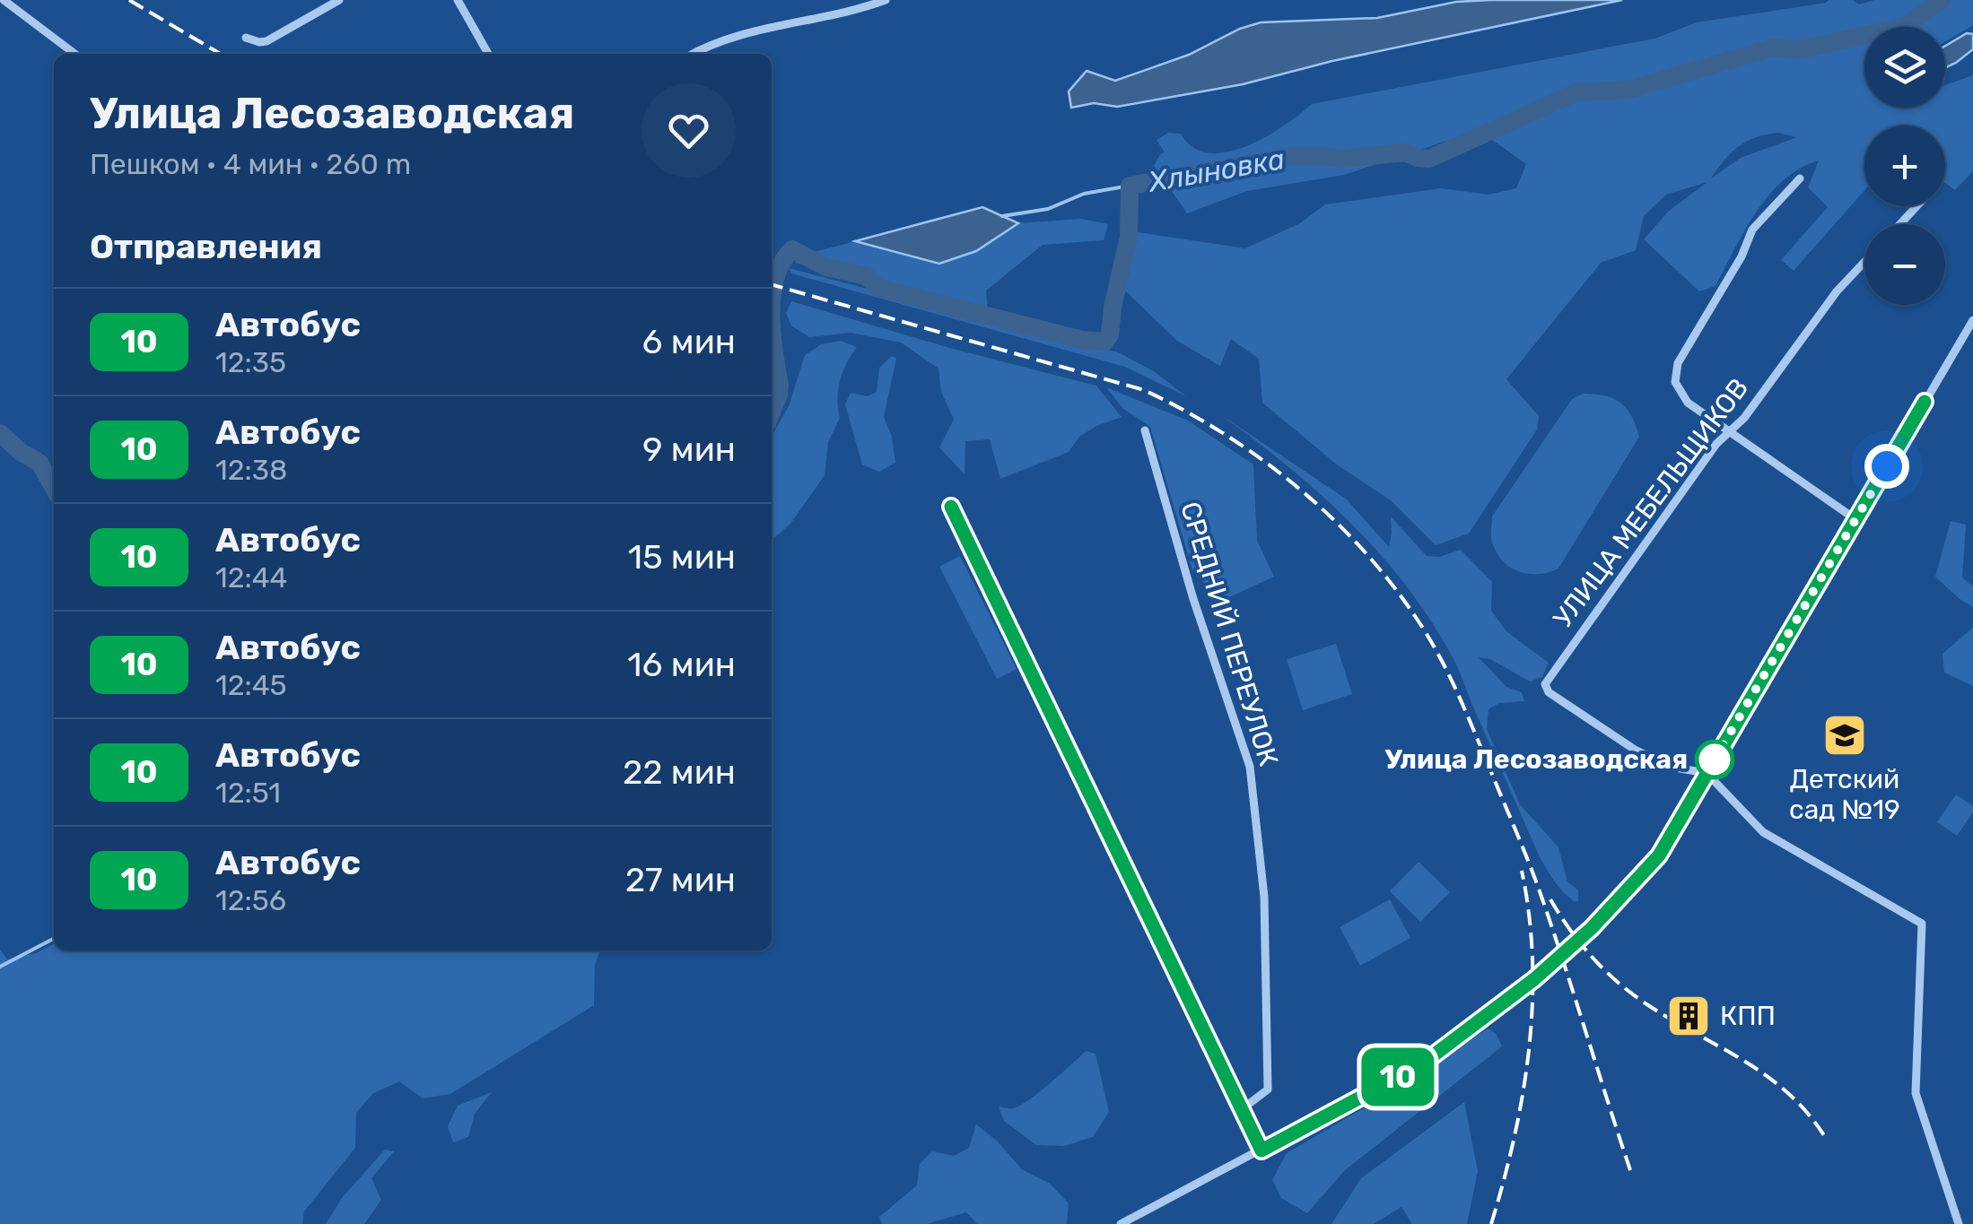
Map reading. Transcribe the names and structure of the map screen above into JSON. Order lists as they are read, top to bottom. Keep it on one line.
{"streets":{"street":["УЛИЦА МЕБЕЛЬЩИКОВ","СРЕДНИЙ ПЕРЕУЛОК"]},"water":["Хлыновка"],"places":{"school or university":["Детский сад №19"],"other":["Улица Лесозаводская"],"building":["КПП"]},"lines":["bus line 10"],"page":{"on_map":"10","map_buttons":["+","−"],"heading":[["Улица Лесозаводская","Пешком · 4 мин · 260 m"],"Отправления"],"list":[{"mark":"10","name":"Автобус","note":"12:35","value":"6 мин"},{"mark":"10","name":"Автобус","note":"12:38","value":"9 мин"},{"mark":"10","name":"Автобус","note":"12:44","value":"15 мин"},{"mark":"10","name":"Автобус","note":"12:45","value":"16 мин"},{"mark":"10","name":"Автобус","note":"12:51","value":"22 мин"},{"mark":"10","name":"Автобус","note":"12:56","value":"27 мин"}]}}
